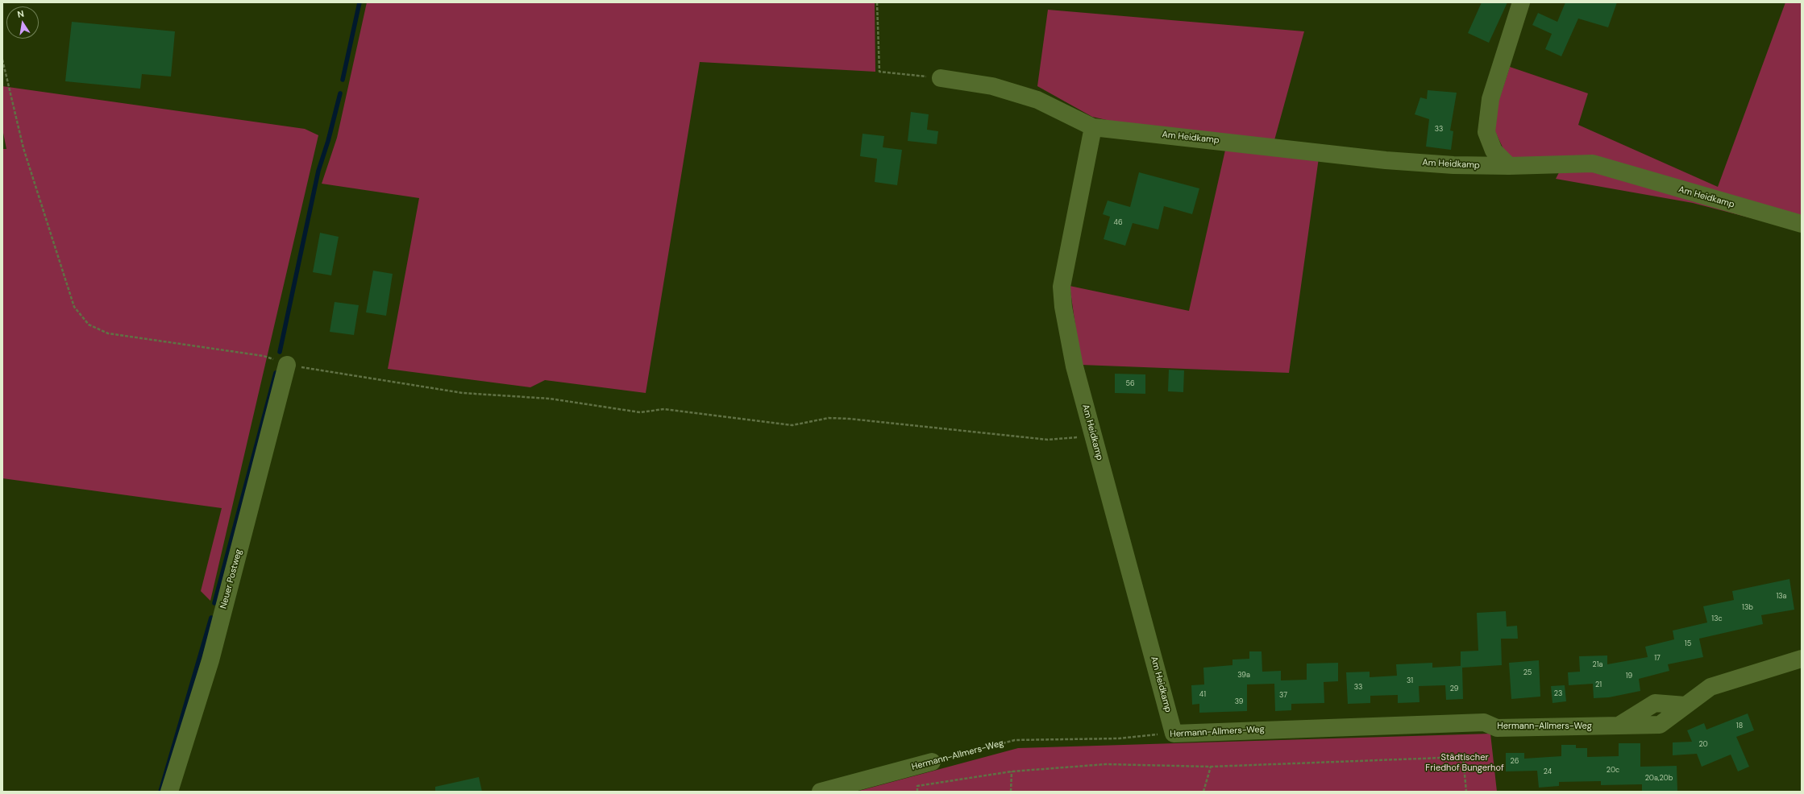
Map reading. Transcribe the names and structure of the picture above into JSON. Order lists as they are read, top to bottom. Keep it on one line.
{"streets":{"street":["Am Heidkamp","Neuer Postweg","Hermann-Allmers-Weg"]},"crossings":[["Am Heidkamp","Hermann-Allmers-Weg"]],"parks":["Städtischer Friedhof Bungerhof"],"house_numbers":["33","46","56","13a","13b","13c","15","17","21a","25","39a","19","31","21","33","29","23","41","37","39","18","20","26","20c","24","20a,20b"],"north":"top"}
